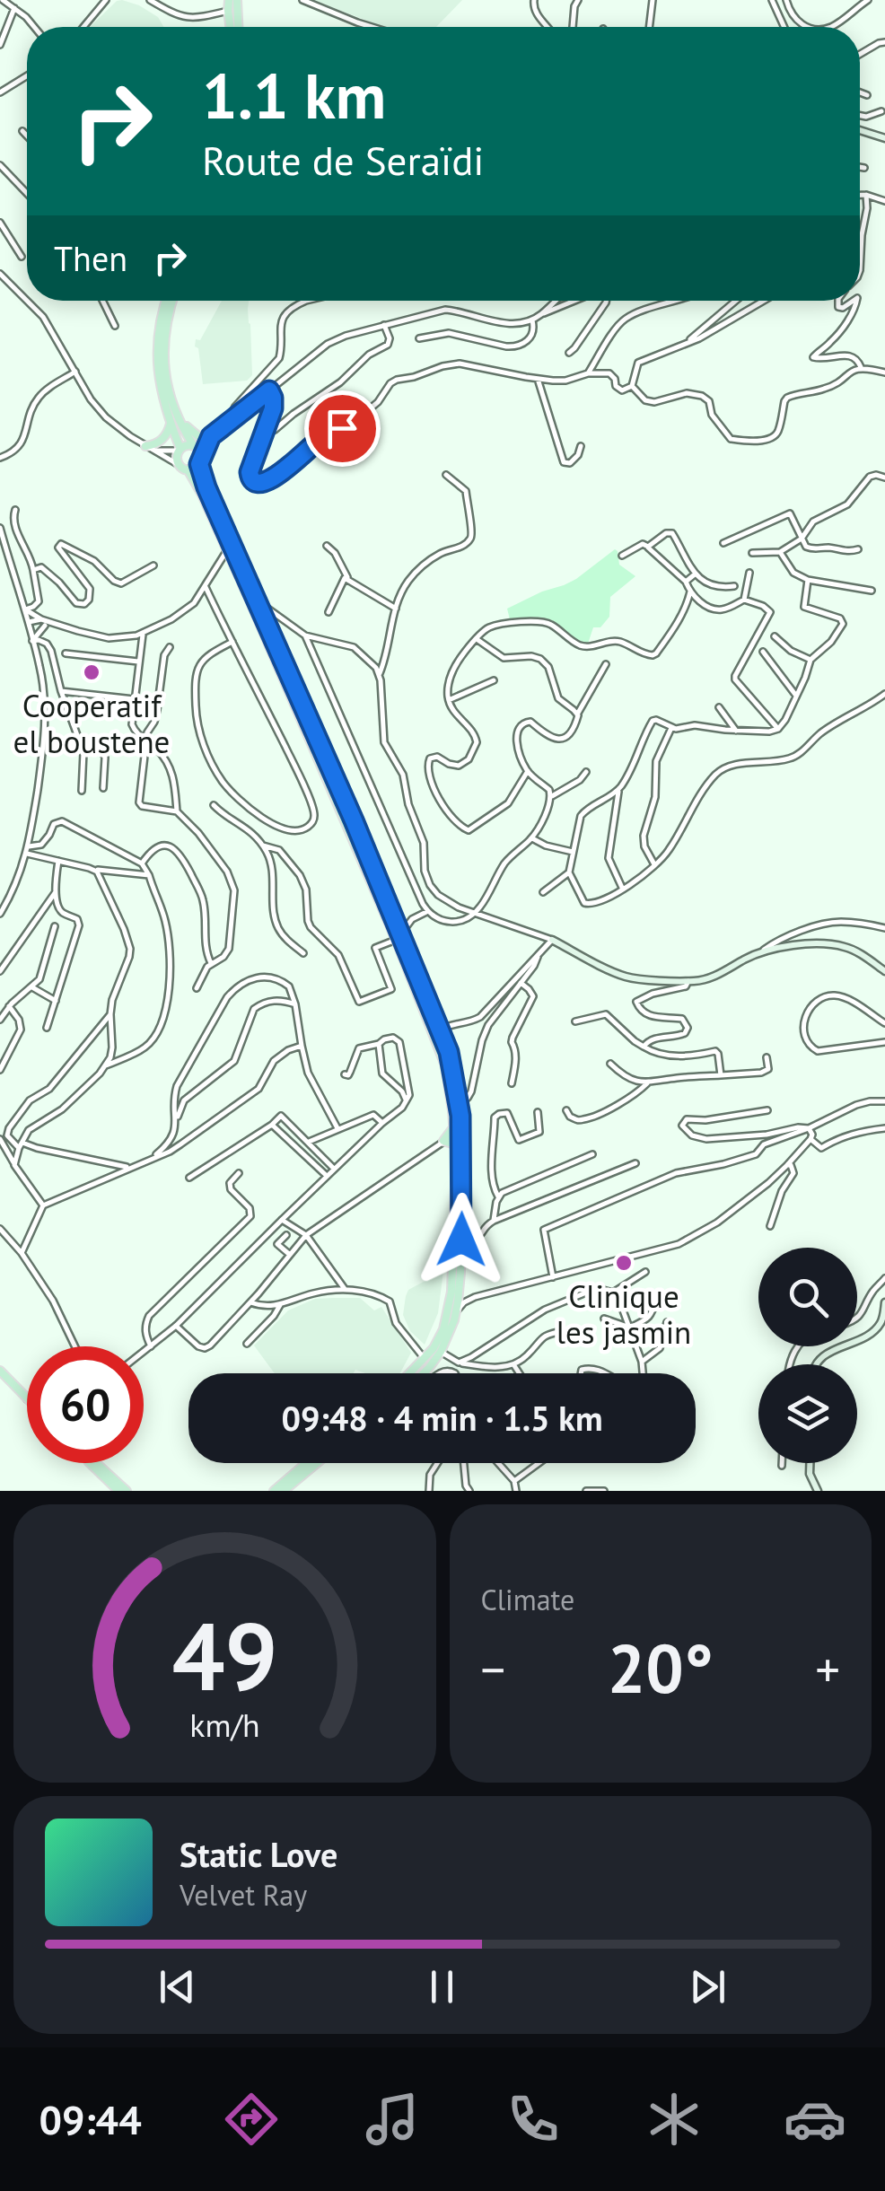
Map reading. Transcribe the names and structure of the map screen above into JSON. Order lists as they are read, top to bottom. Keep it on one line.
{"places":["Cooperatif el boustene","Clinique les jasmin"],"page":{"turn":["1.1 km","Route de Seraïdi"],"then":"Then","limit":"60","trip":"09:48 · 4 min · 1.5 km","tile":"Climate","heat":["−","20°","+"],"song":["Static Love","Velvet Ray"],"tabs":"09:44","gauge":["49","km/h"]}}
